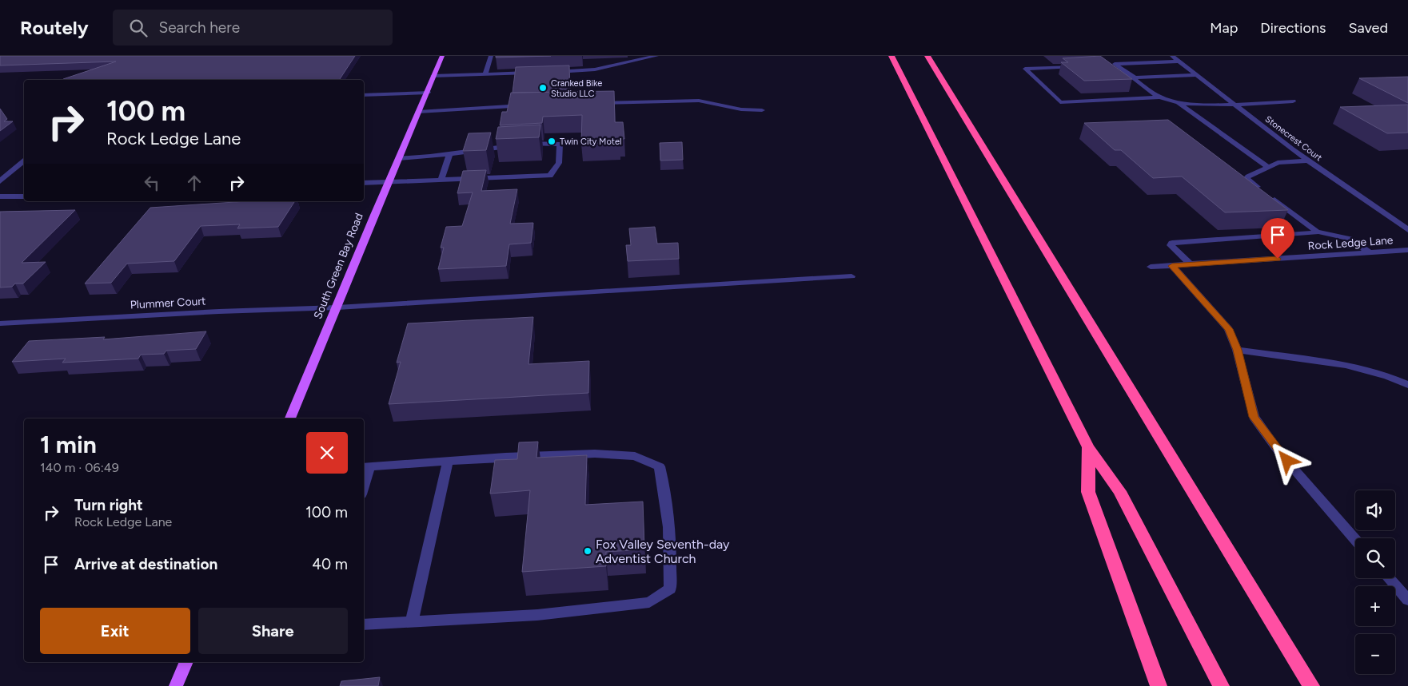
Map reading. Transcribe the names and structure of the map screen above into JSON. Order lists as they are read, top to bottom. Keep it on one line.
{"streets":{"main road":["South Green Bay Road"],"street":["Stonecrest Court","Rock Ledge Lane","Plummer Court"]},"crossings":[["South Green Bay Road","Plummer Court"]],"places":["Cranked Bike Studio LLC","Twin City Motel","Fox Valley Seventh-day Adventist Church"],"page":{"header":"Routely","search":"Search here","nav":["Map","Directions","Saved"],"turn":["100 m","Rock Ledge Lane"],"heading":["1 min","140 m · 06:49"],"list":[{"name":"Turn right","note":"Rock Ledge Lane","value":"100 m"},{"name":"Arrive at destination","value":"40 m"}],"map_buttons":["+","−"],"buttons":["Exit","Share"]}}
